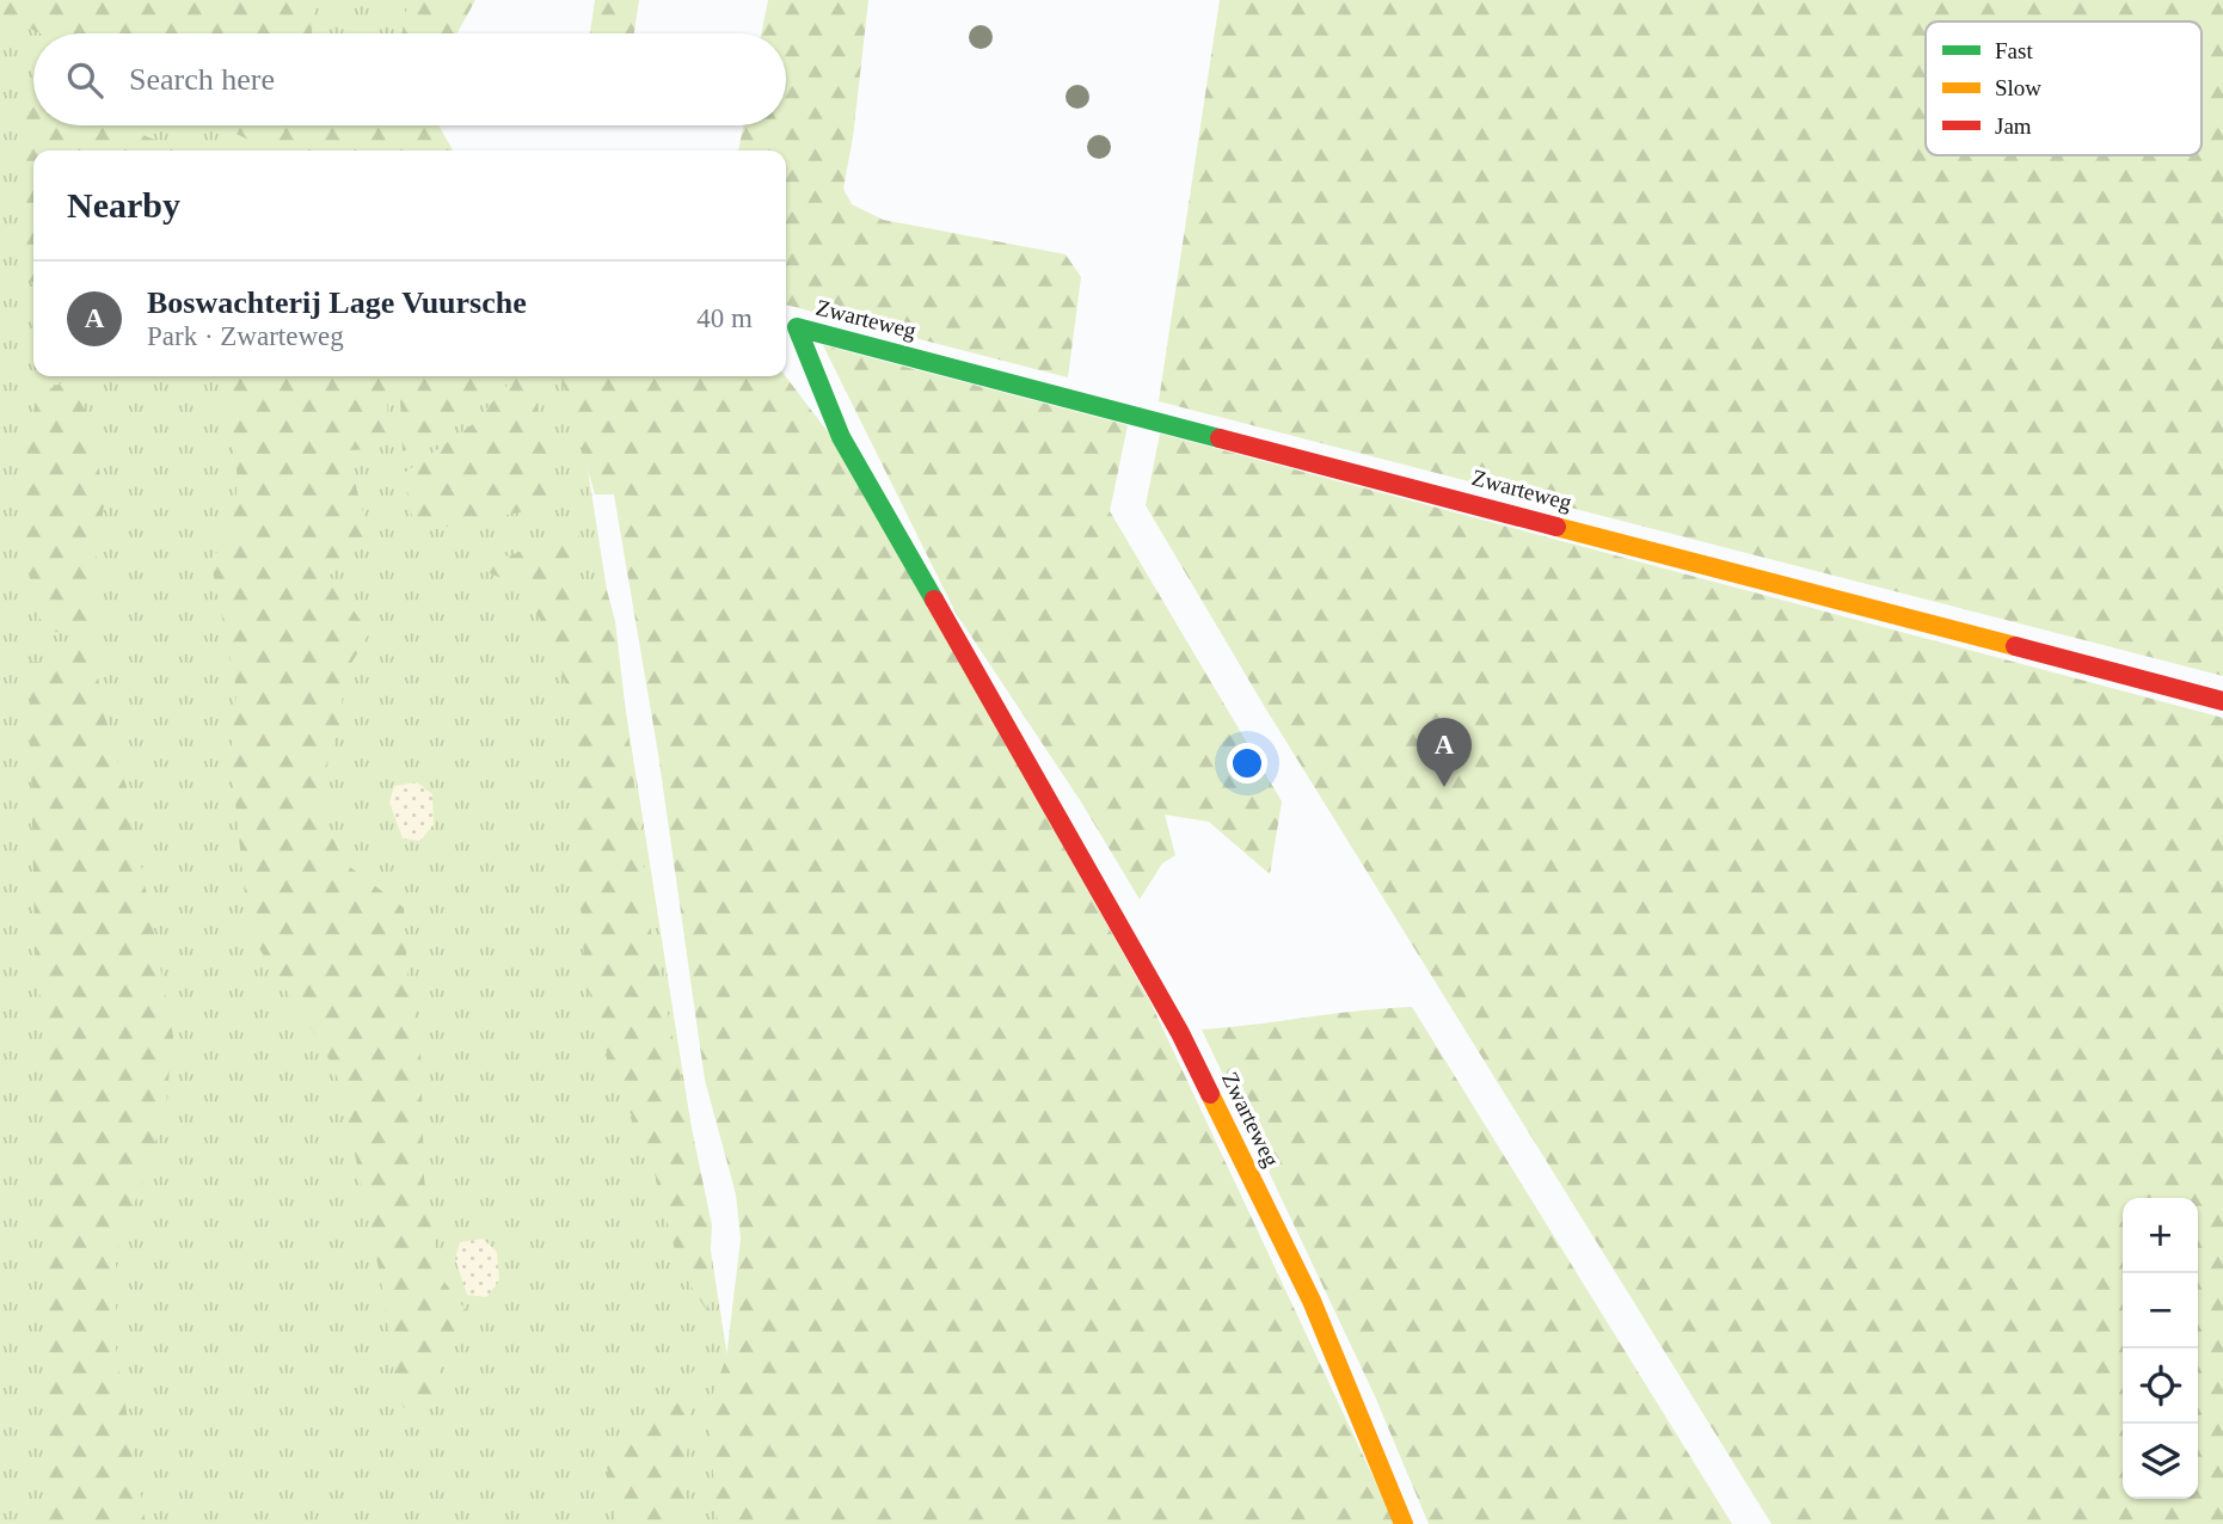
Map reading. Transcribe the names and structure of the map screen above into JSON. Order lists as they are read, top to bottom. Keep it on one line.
{"streets":{"street":["Zwarteweg"]},"legend":["Fast","Slow","Jam"],"page":{"search":"Search here","heading":"Nearby","list":[{"mark":"A","name":"Boswachterij Lage Vuursche","note":"Park · Zwarteweg","value":"40 m"}],"pins":"A","map_buttons":["+","−"]}}
